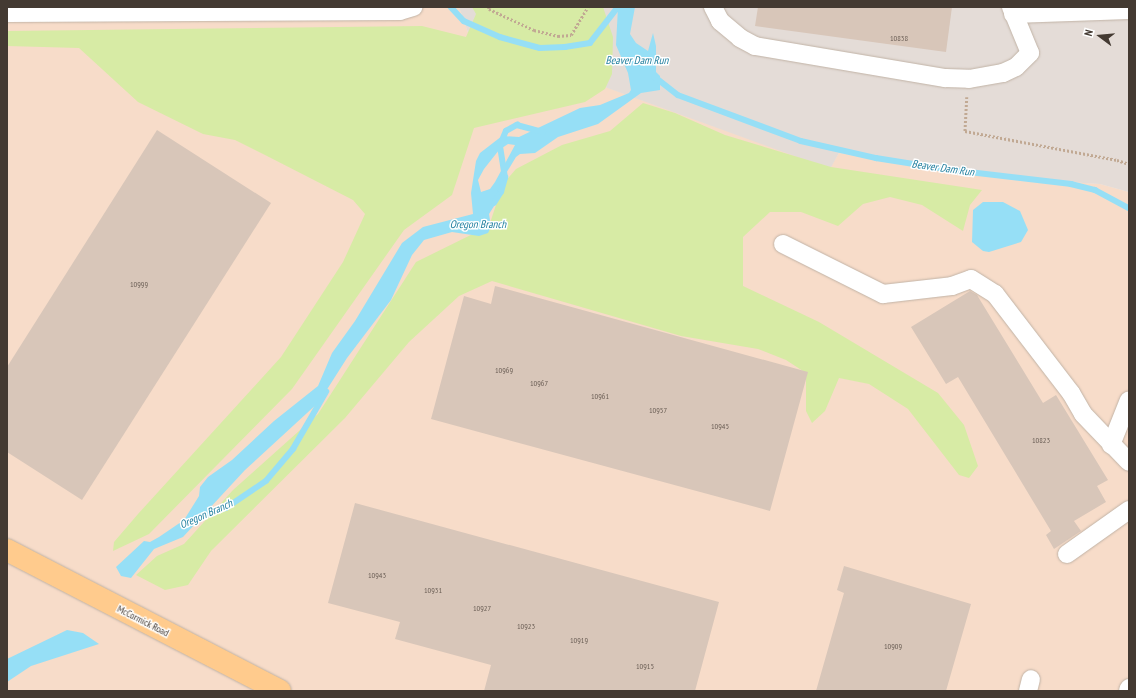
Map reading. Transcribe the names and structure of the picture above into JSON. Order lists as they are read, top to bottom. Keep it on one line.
{"streets":{"main road":["McCormick Road"]},"water":["Beaver Dam Run","Oregon Branch"],"house_numbers":["10838","10999","10969","10967","10961","10957","10945","10823","10943","10931","10927","10923","10919","10909","10915"],"north":"left"}
